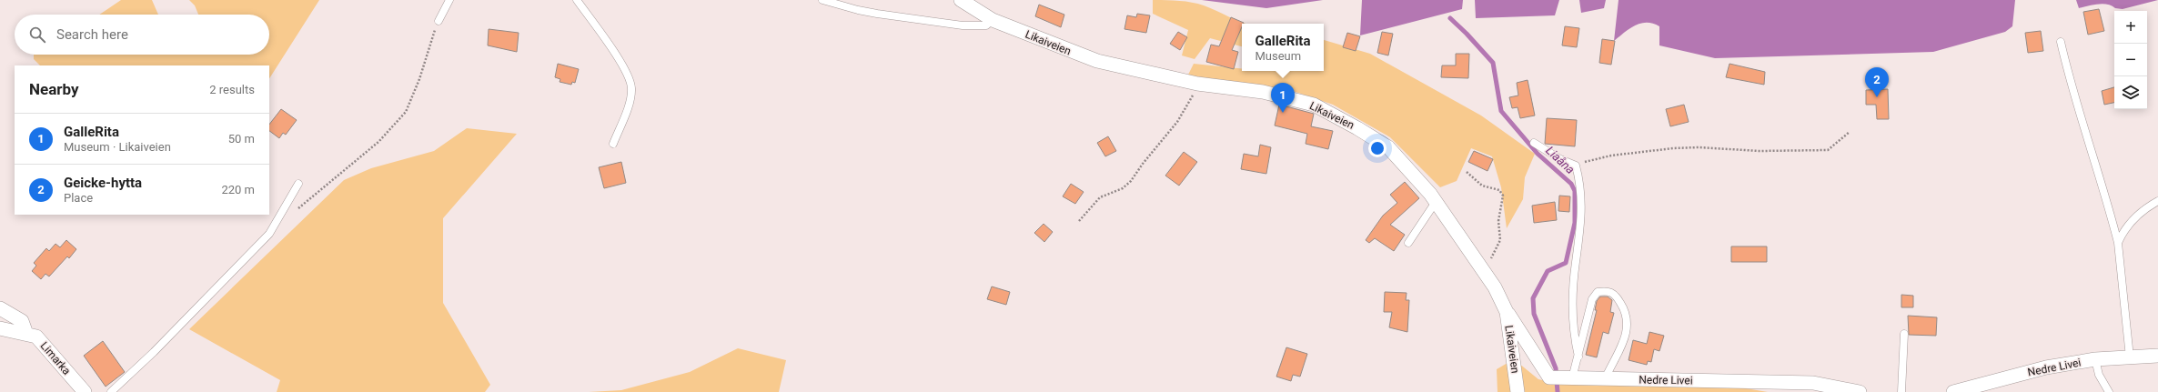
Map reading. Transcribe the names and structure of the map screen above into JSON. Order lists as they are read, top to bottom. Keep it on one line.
{"streets":{"street":["Likaiveien","Limarka","Nedre Livei"]},"crossings":[["Likaiveien","Nedre Livei"]],"water":["Liaåna"],"page":{"map_buttons":["+","−"],"search":"Search here","popup":["GalleRita","Museum"],"heading":["Nearby","2 results"],"pins":["2","1"],"list":[{"mark":"1","name":"GalleRita","note":"Museum · Likaiveien","value":"50 m"},{"mark":"2","name":"Geicke-hytta","note":"Place","value":"220 m"}]}}
